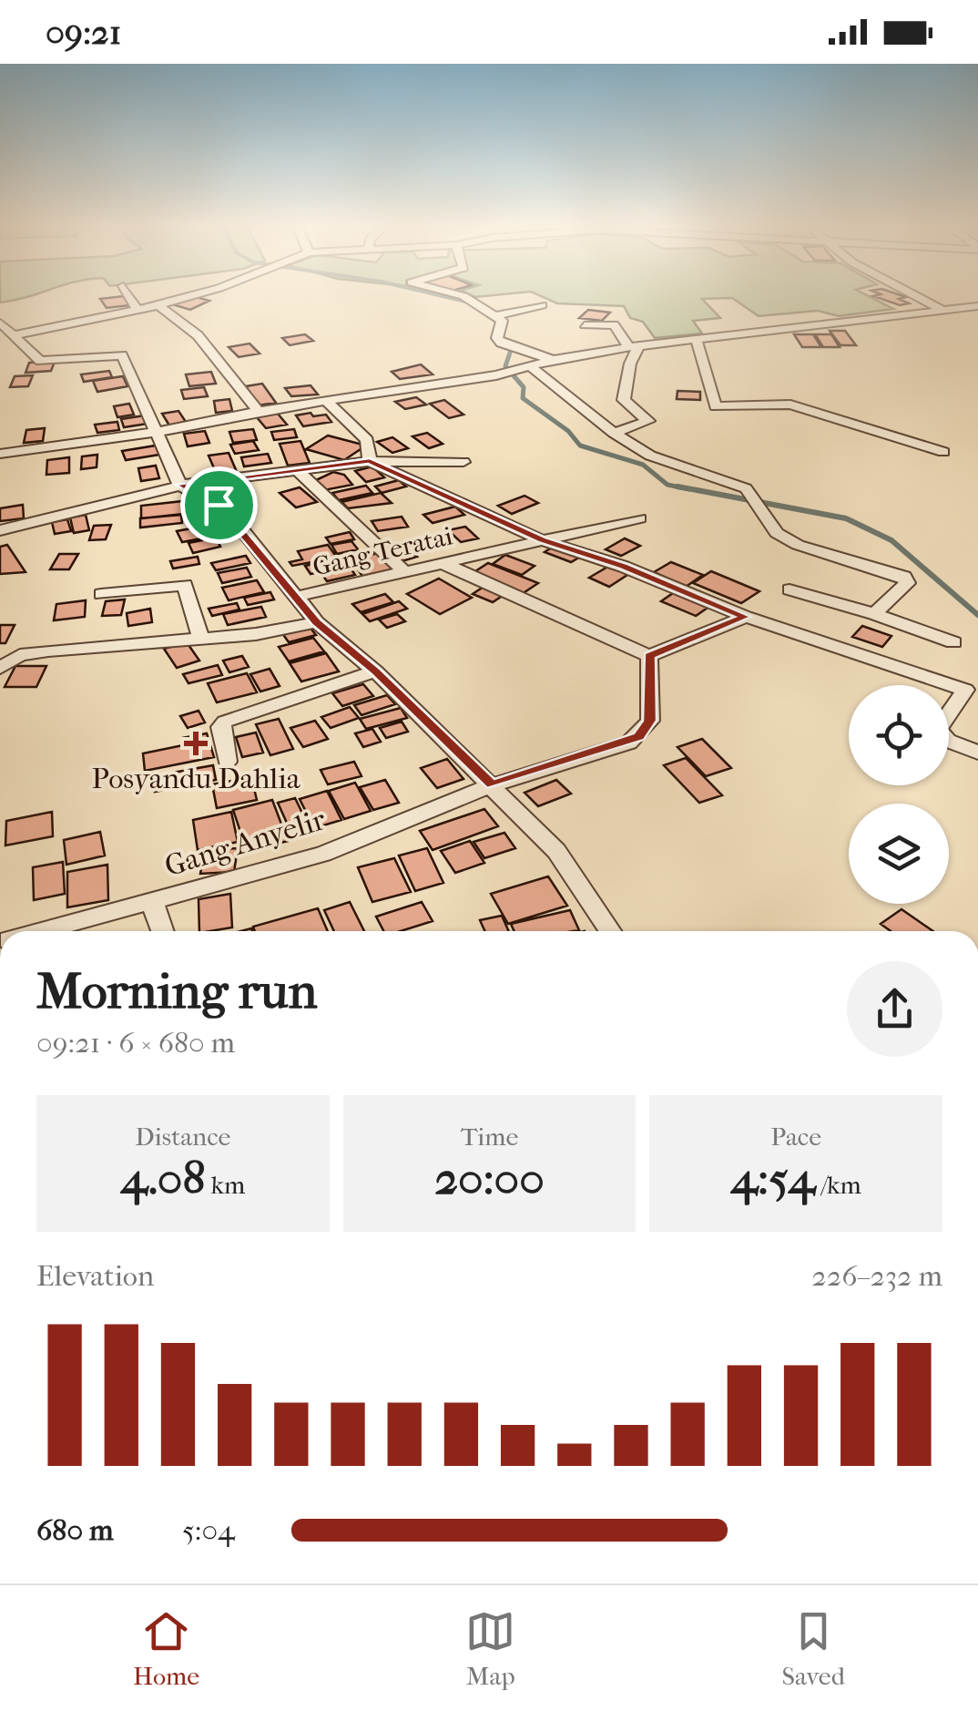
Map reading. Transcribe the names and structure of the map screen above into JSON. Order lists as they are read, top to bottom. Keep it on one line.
{"streets":{"street":["Gang Teratai","Gang Anyelir"]},"places":{"health":["Posyandu Dahlia"]},"page":{"status":"09:21","heading":["Morning run","09:21 · 6 × 680 m"],"stats":[["Distance","4.08 km"],["Time","20:00"],["Pace","4:54 /km"]],"chart":["Elevation","226–232 m"],"list":[{"name":"680 m","note":"5:04"}],"tabs":["Home","Map","Saved"]}}
